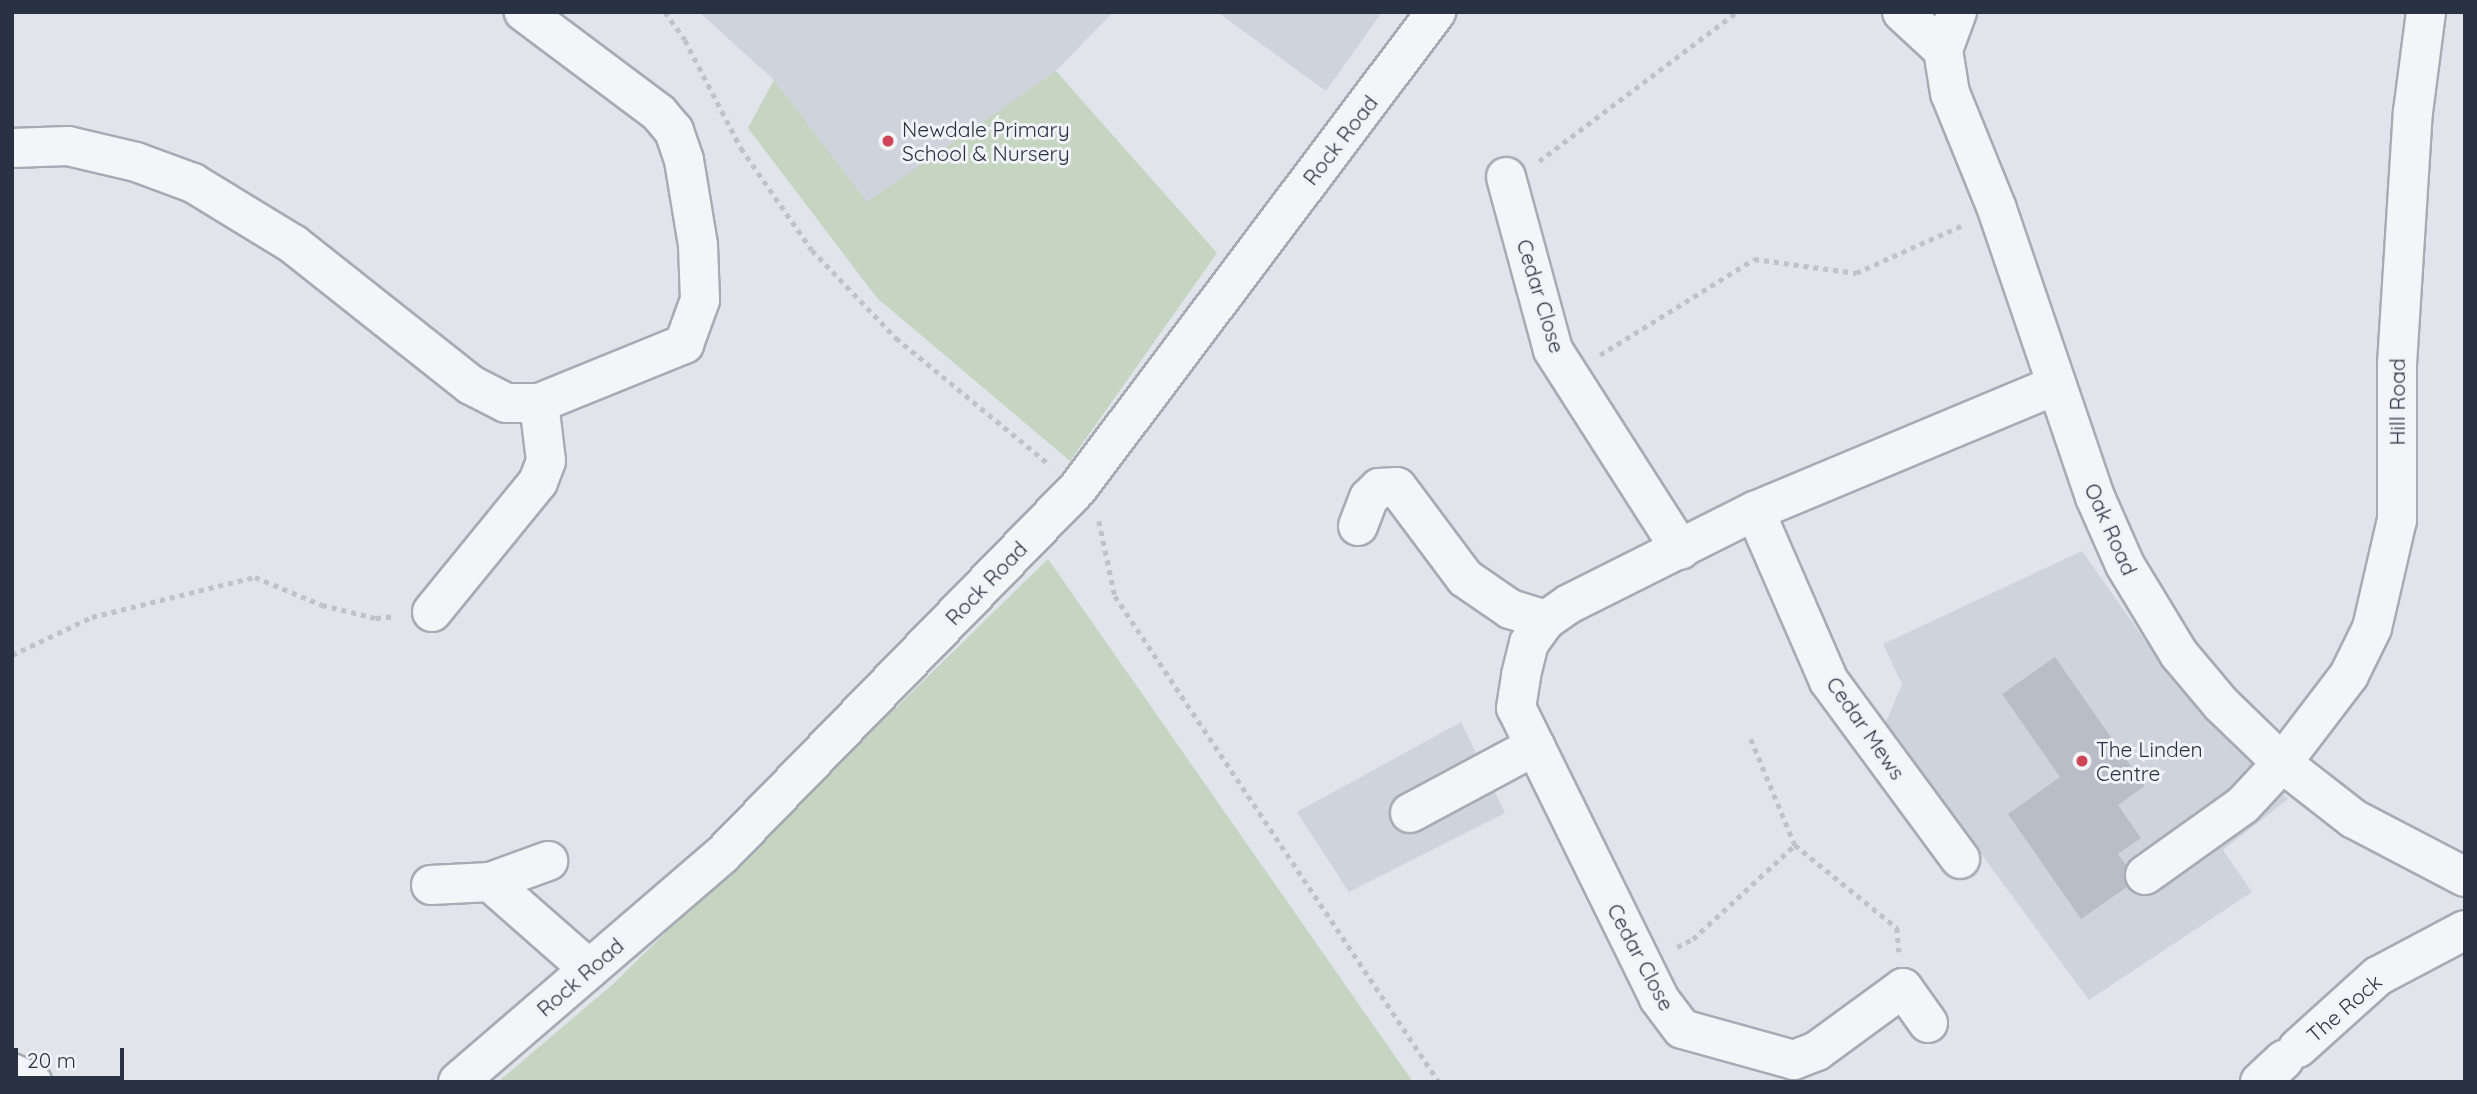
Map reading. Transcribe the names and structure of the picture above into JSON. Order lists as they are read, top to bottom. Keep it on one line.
{"streets":{"street":["Rock Road","Cedar Close","Hill Road","Oak Road","Cedar Mews","The Rock"]},"crossings":[["Hill Road","Oak Road"]],"places":["Newdale Primary School & Nursery","The Linden Centre"],"scale_bar":"20 m"}
